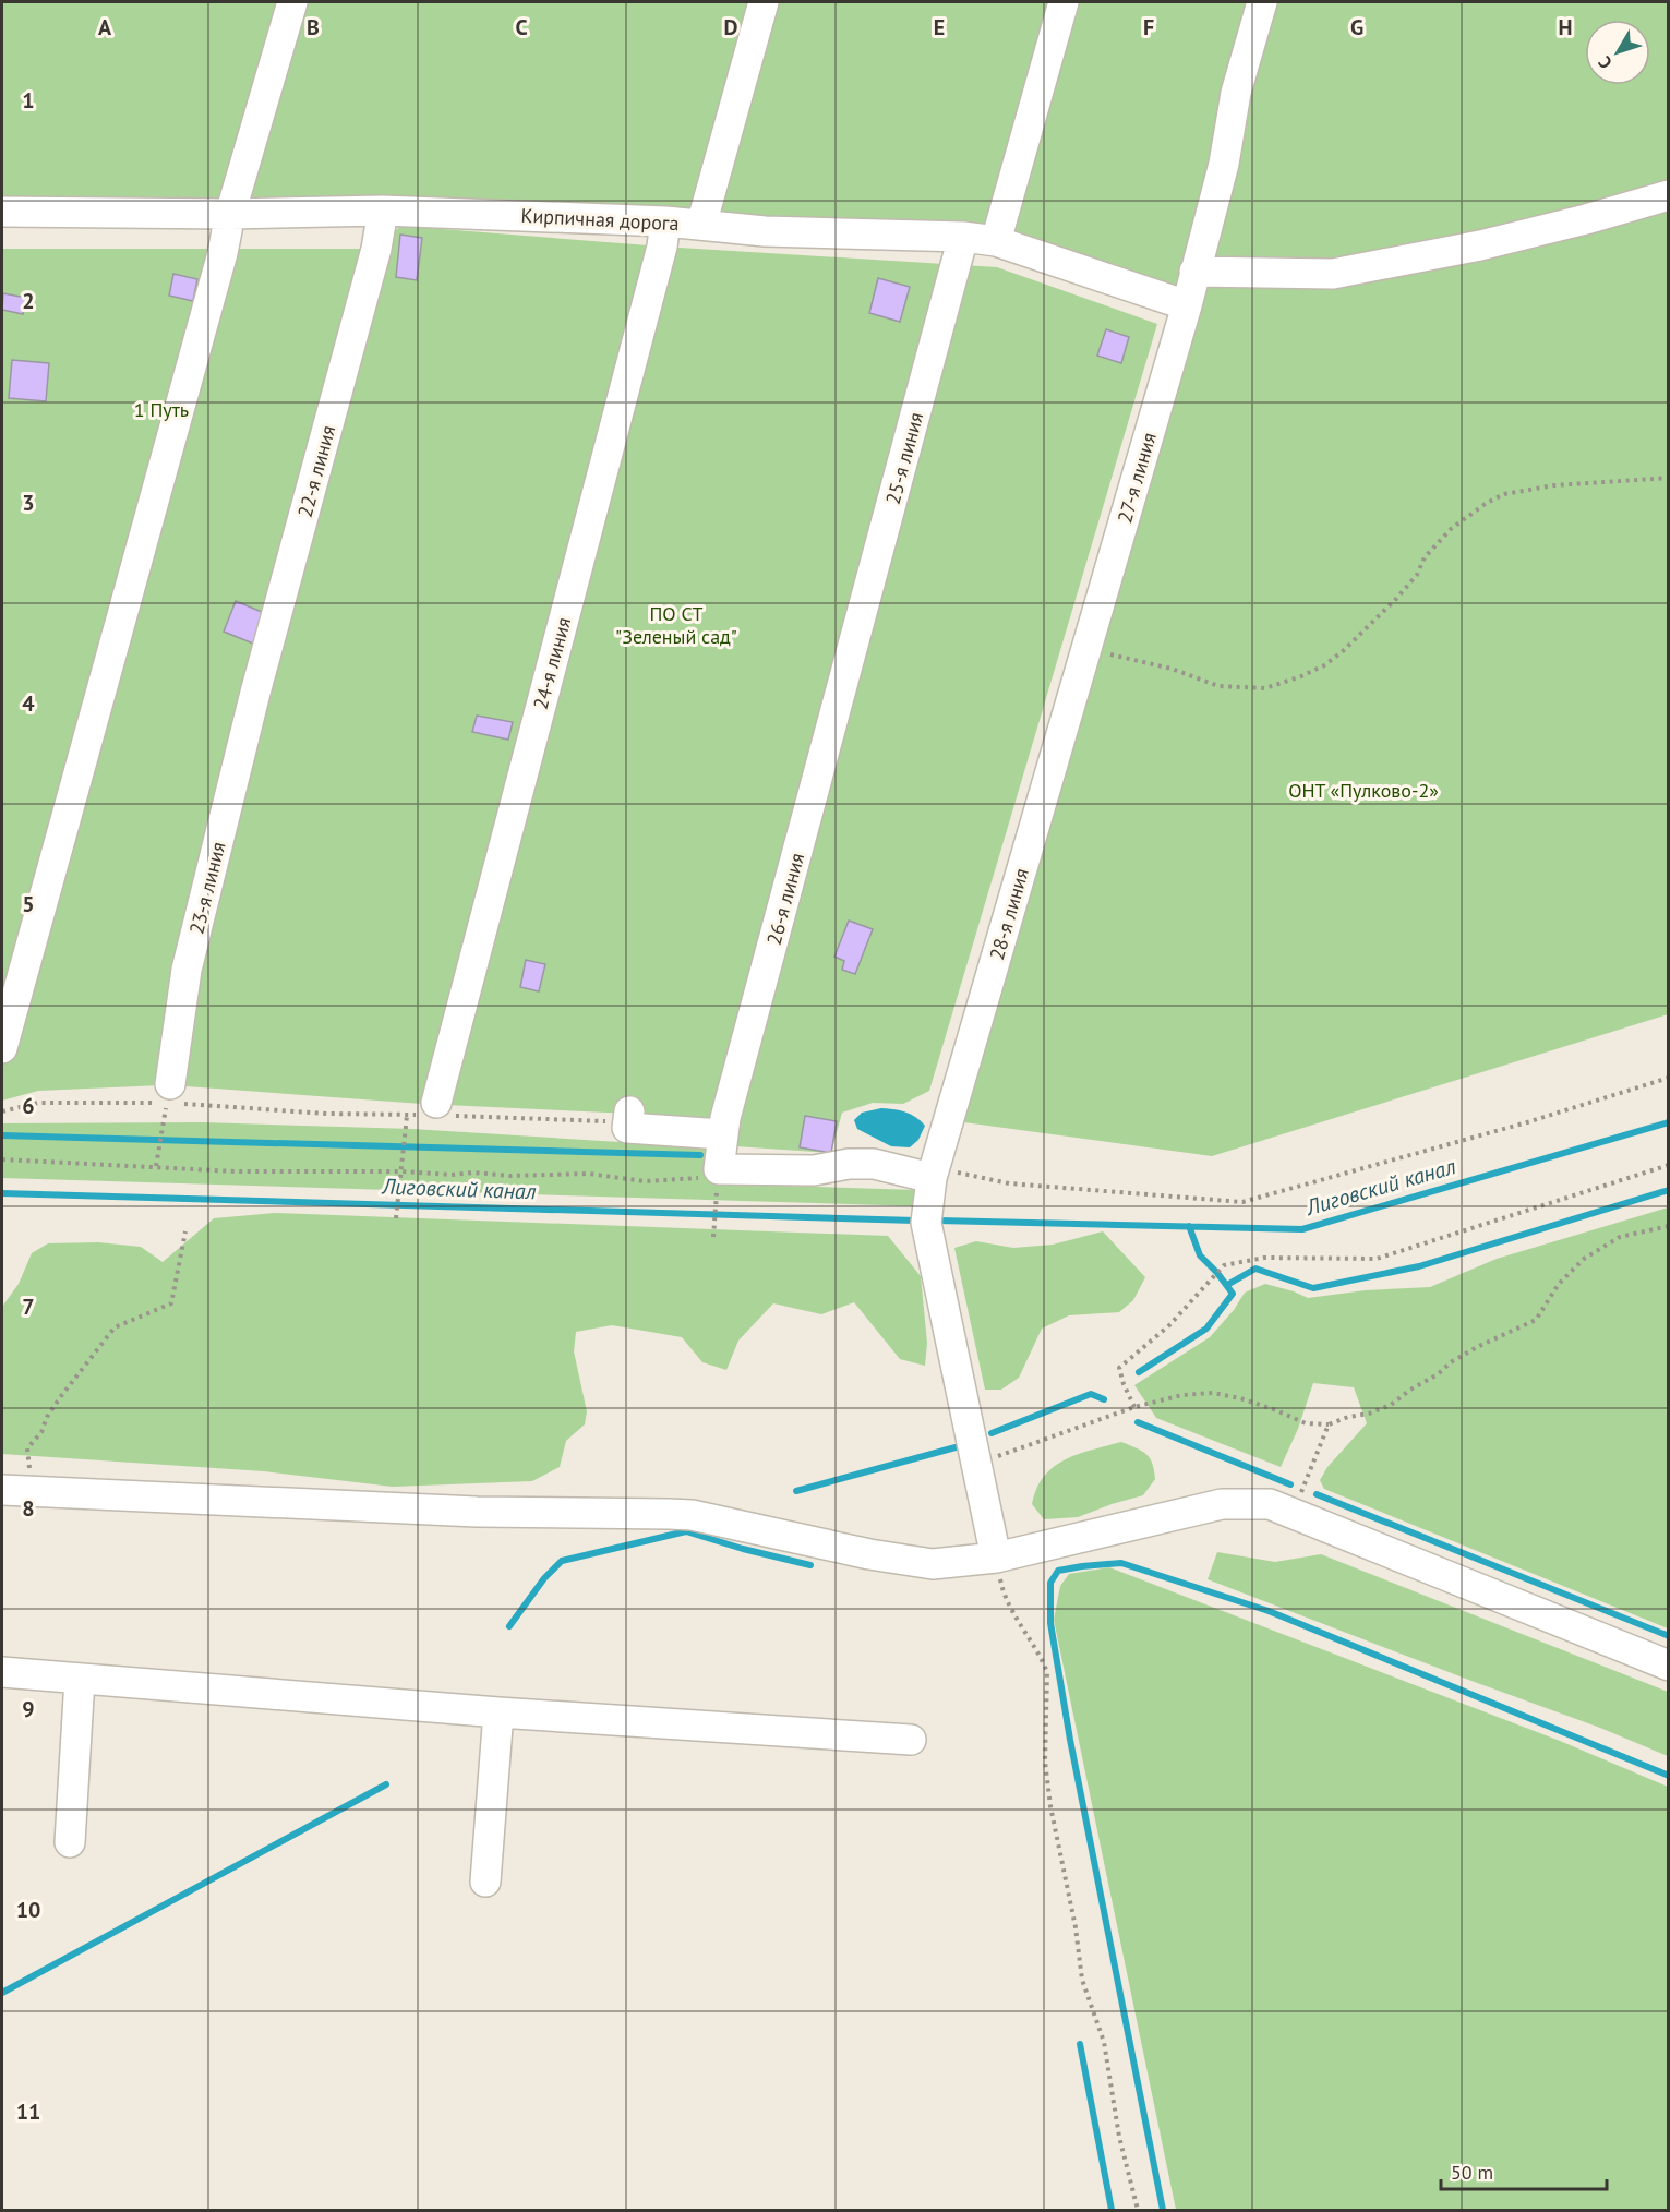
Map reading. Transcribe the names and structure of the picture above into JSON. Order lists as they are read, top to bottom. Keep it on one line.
{"streets":{"street":["Кирпичная дорога","25-я линия","22-я линия","27-я линия","24-я линия","23-я линия","26-я линия","28-я линия"]},"crossings":[["Кирпичная дорога","25-я линия"],["Кирпичная дорога","22-я линия"],["Кирпичная дорога","27-я линия"],["Кирпичная дорога","24-я линия"],["25-я линия","26-я линия"],["22-я линия","23-я линия"],["27-я линия","28-я линия"]],"water":["Лиговский канал"],"parks":["1 Путь","ПО СТ \"Зеленый сад\"","ОНТ «Пулково-2»"],"scale_bar":"50 m","north":"bottom left","grid":{"columns":["A","B","C","D","E","F","G","H"],"rows":["1","2","3","4","5","6","7","8","9","10","11"]}}
